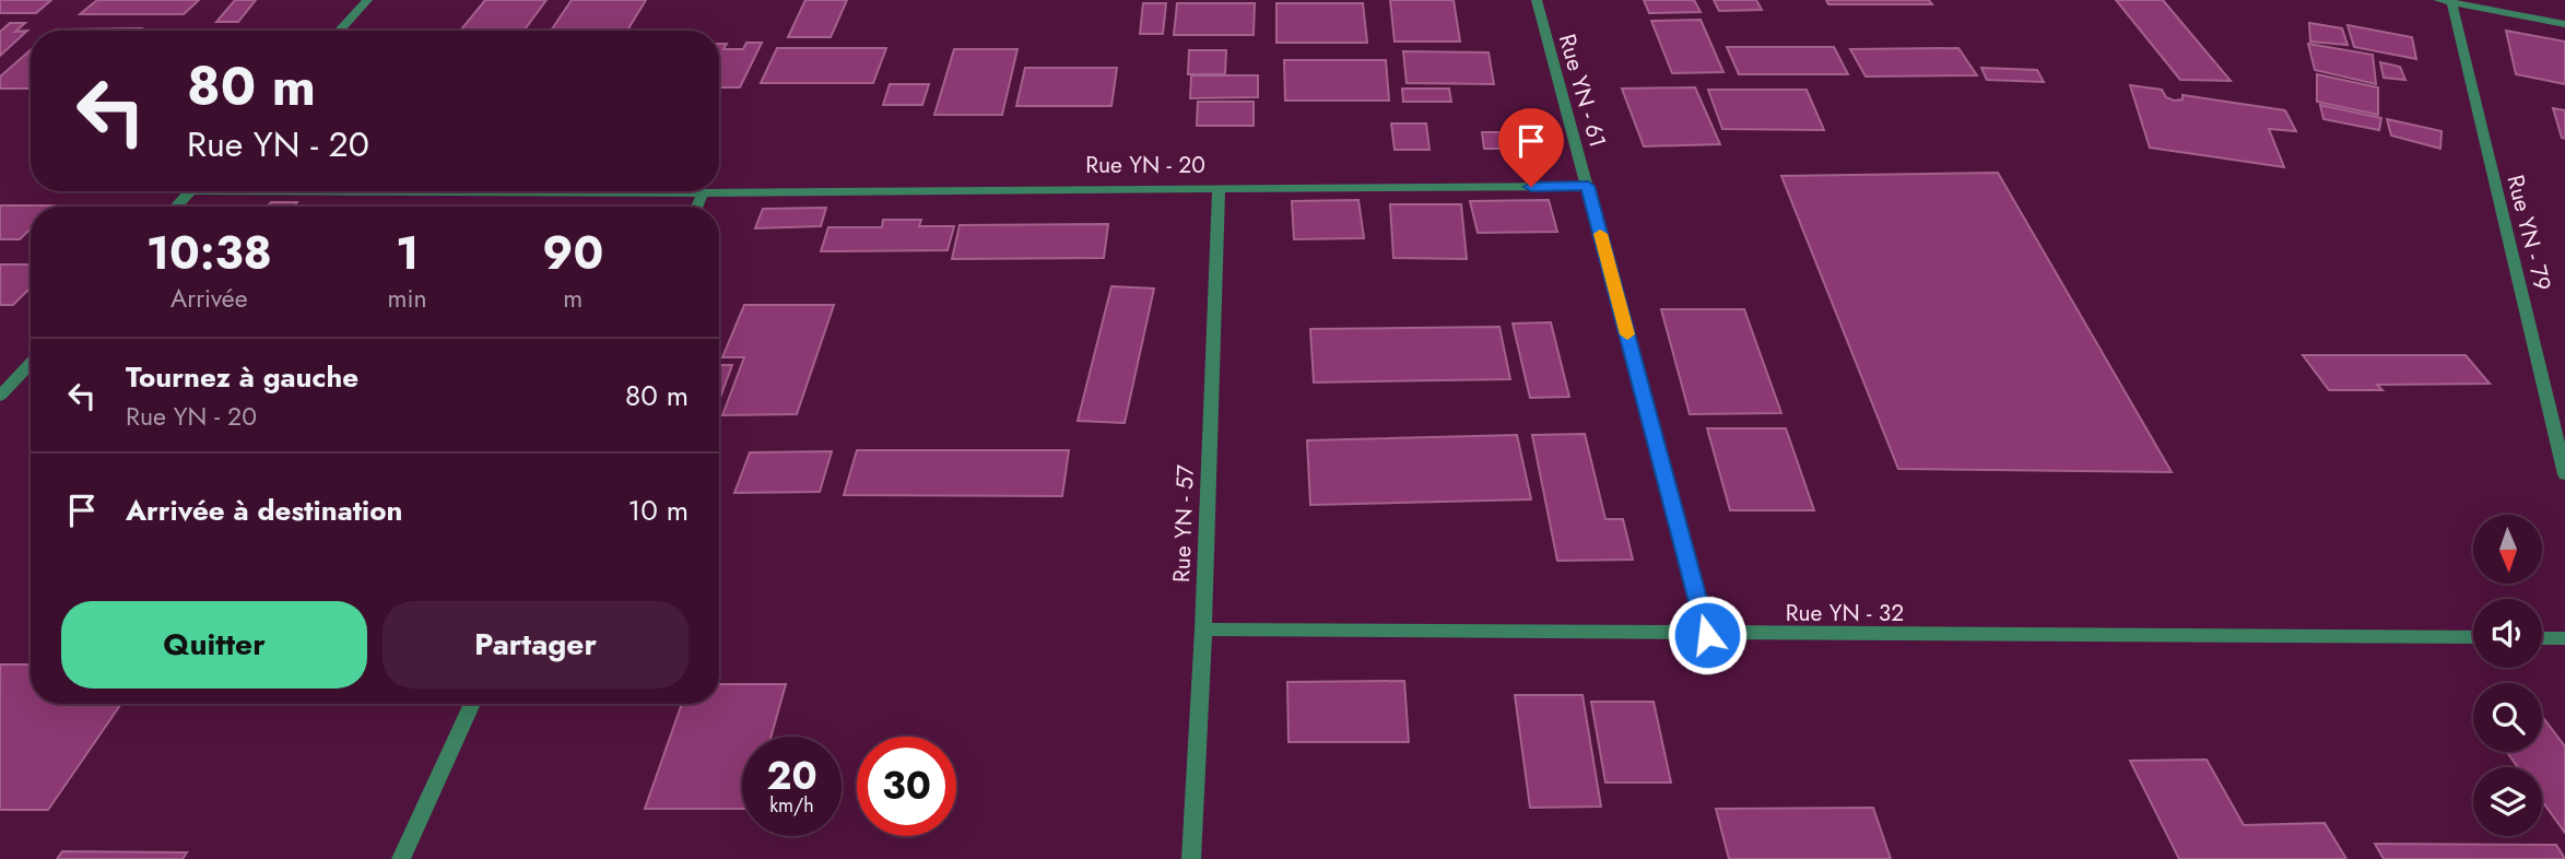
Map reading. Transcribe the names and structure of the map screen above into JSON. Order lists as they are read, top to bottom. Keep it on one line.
{"streets":{"street":["Rue YN - 61","Rue YN - 20","Rue YN - 79","Rue YN - 57","Rue YN - 32"]},"crossings":[["Rue YN - 61","Rue YN - 20"],["Rue YN - 61","Rue YN - 32"],["Rue YN - 20","Rue YN - 57"],["Rue YN - 57","Rue YN - 32"]],"north":"bottom","page":{"turn":["80 m","Rue YN - 20"],"eta":["10:38","Arrivée","1","min","90","m"],"list":[{"name":"Tournez à gauche","note":"Rue YN - 20","value":"80 m"},{"name":"Arrivée à destination","value":"10 m"}],"buttons":["Quitter","Partager"],"speed":"20 km/h","limit":"30"}}
